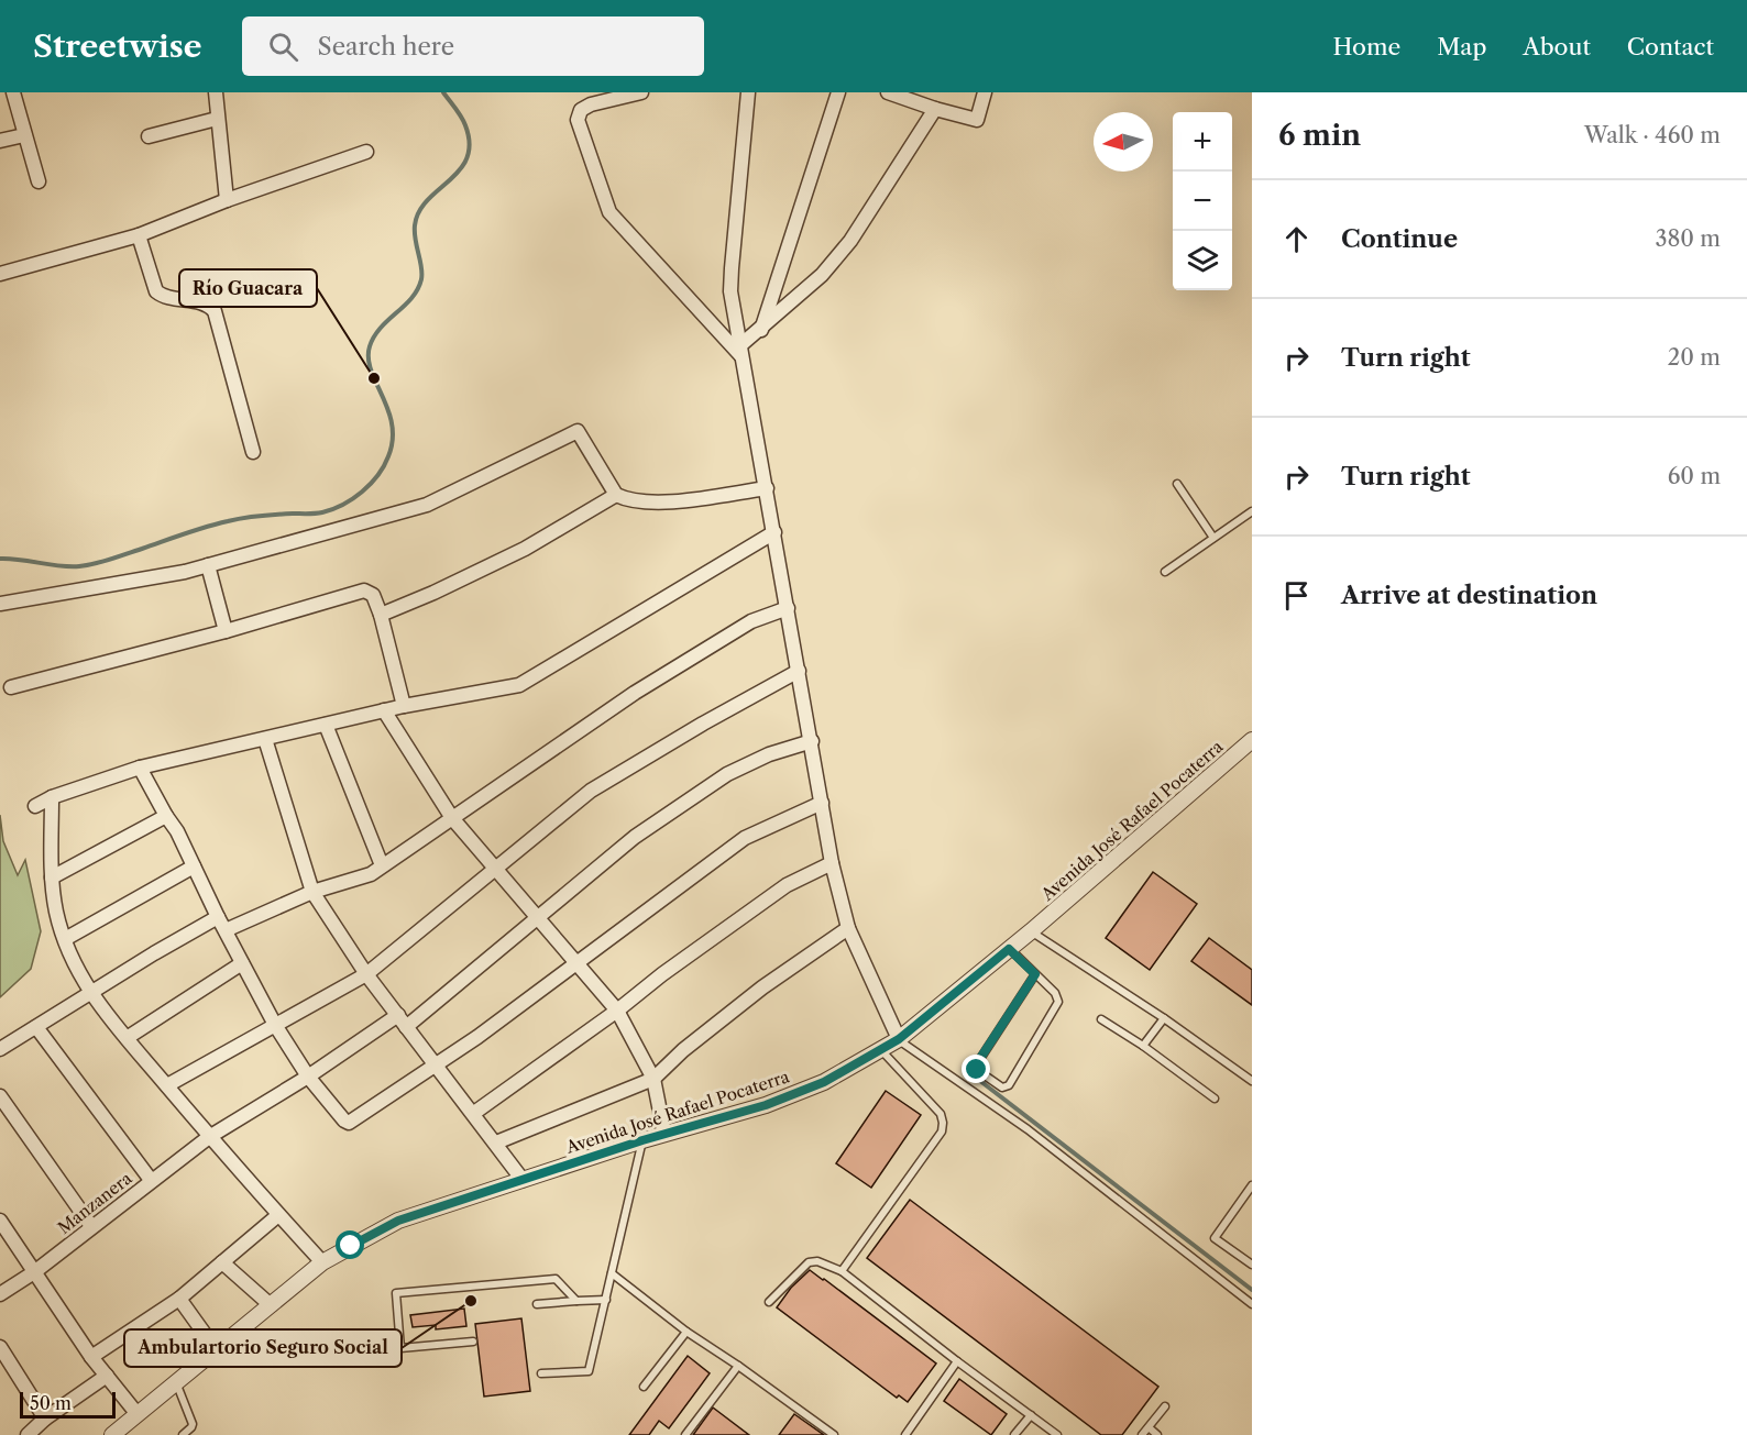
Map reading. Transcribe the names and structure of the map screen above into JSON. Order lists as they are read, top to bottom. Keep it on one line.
{"streets":{"street":["Avenida José Rafael Pocaterra","Manzanera"]},"places":["Río Guacara","Ambulartorio Seguro Social"],"scale_bar":"50 m","north":"left","page":{"header":"Streetwise","search":"Search here","nav":["Home","Map","About","Contact"],"heading":["6 min","Walk · 460 m"],"map_buttons":["+","−"],"list":[["Continue","380 m"],["Turn right","20 m"],["Turn right","60 m"],"Arrive at destination"],"scale":"50 m"}}
